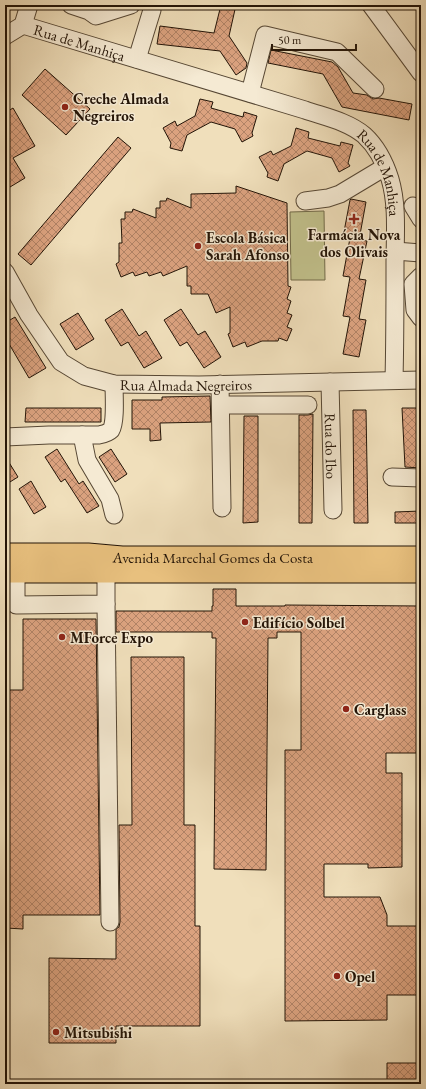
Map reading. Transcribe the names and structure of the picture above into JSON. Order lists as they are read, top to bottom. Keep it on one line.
{"streets":{"main road":["Avenida Marechal Gomes da Costa"],"street":["Rua de Manhiça","Rua Almada Negreiros","Rua do Ibo"]},"crossings":[["Rua de Manhiça","Rua Almada Negreiros"],["Rua Almada Negreiros","Rua do Ibo"]],"places":{"other":["Creche Almada Negreiros","Escola Básica Sarah Afonso","Edifício Solbel","MForce Expo","Carglass","Opel","Mitsubishi"],"health":["Farmácia Nova dos Olivais"]},"scale_bar":"50 m"}
